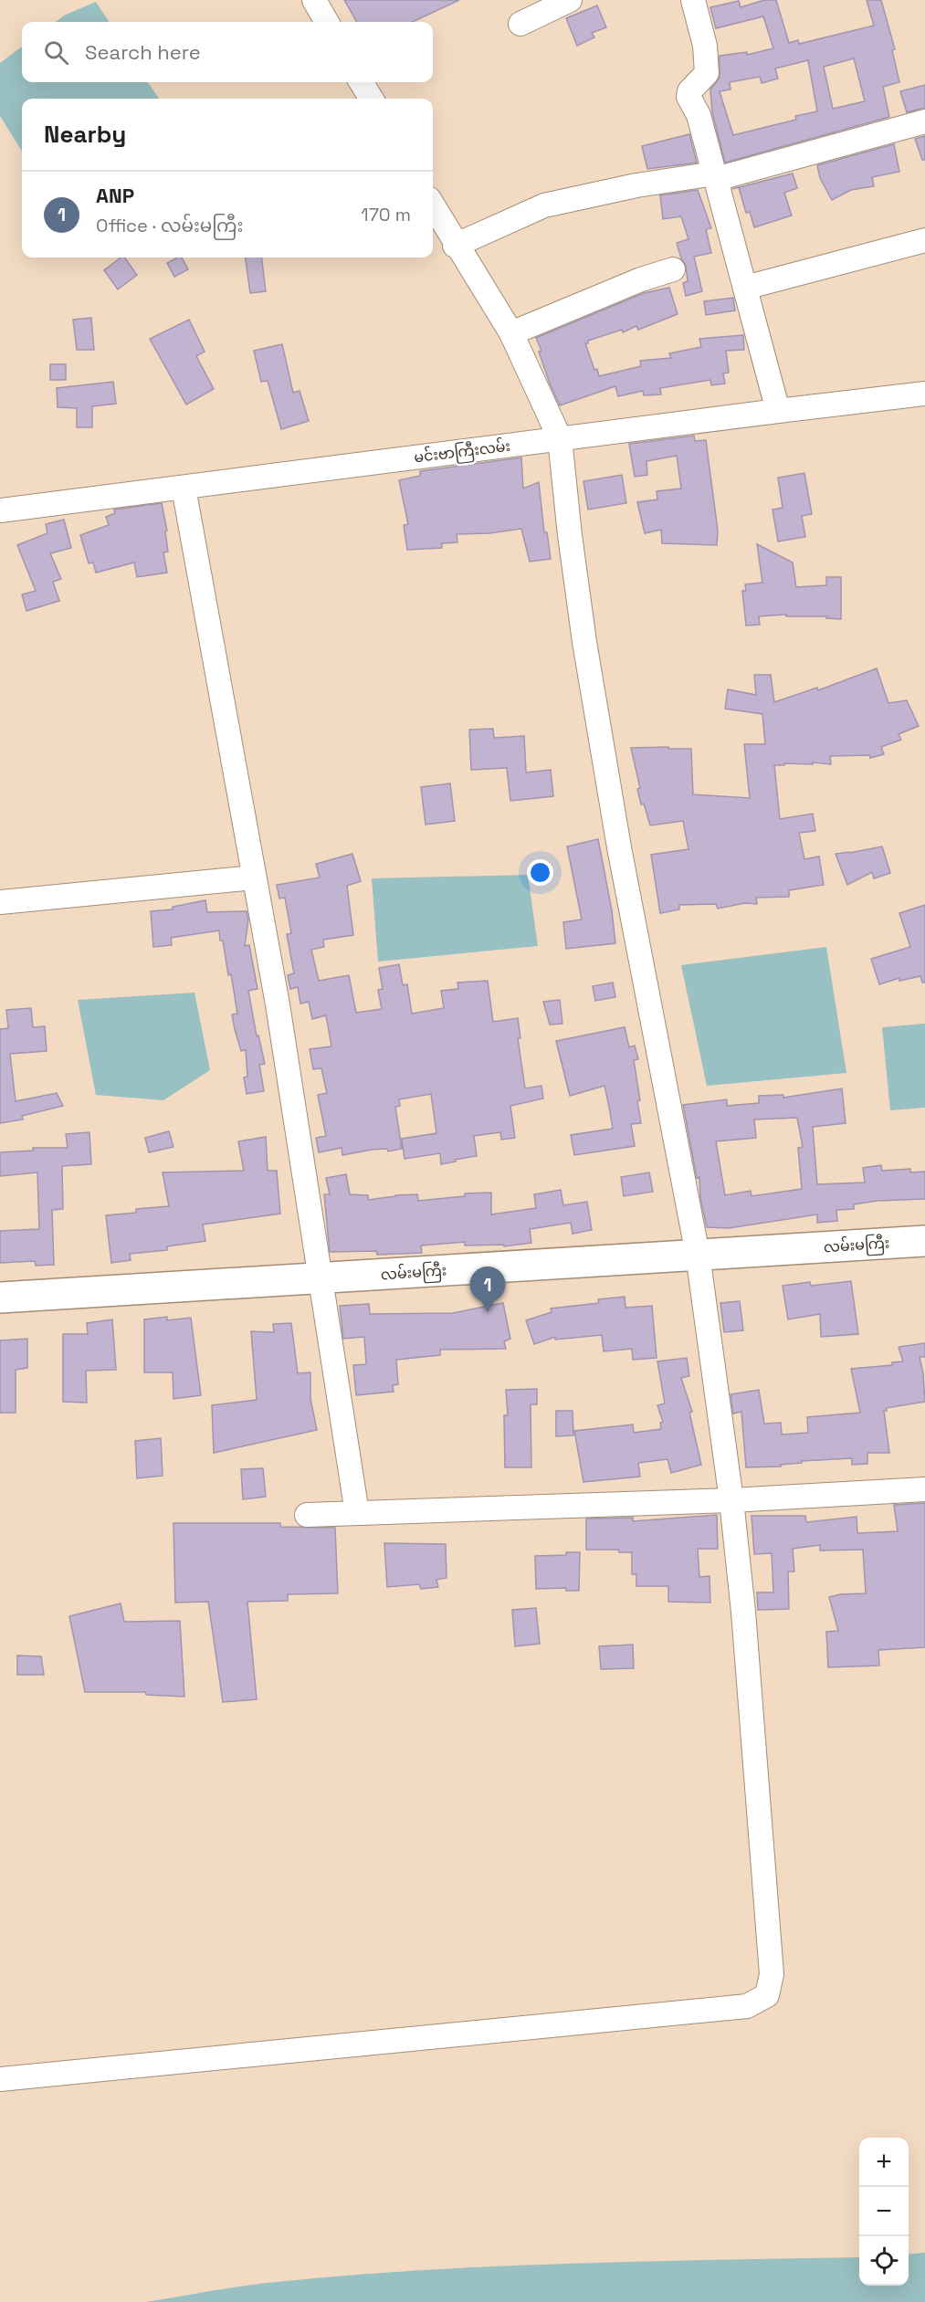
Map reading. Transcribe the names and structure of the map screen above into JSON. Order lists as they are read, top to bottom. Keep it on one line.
{"streets":{"main road":["လမ်းမကြီး"],"street":["မင်းဗာကြီးလမ်း"]},"page":{"search":"Search here","heading":"Nearby","list":[{"mark":"1","name":"ANP","note":"Office · လမ်းမကြီး","value":"170 m"}],"pins":"1","map_buttons":["+","−"]}}
